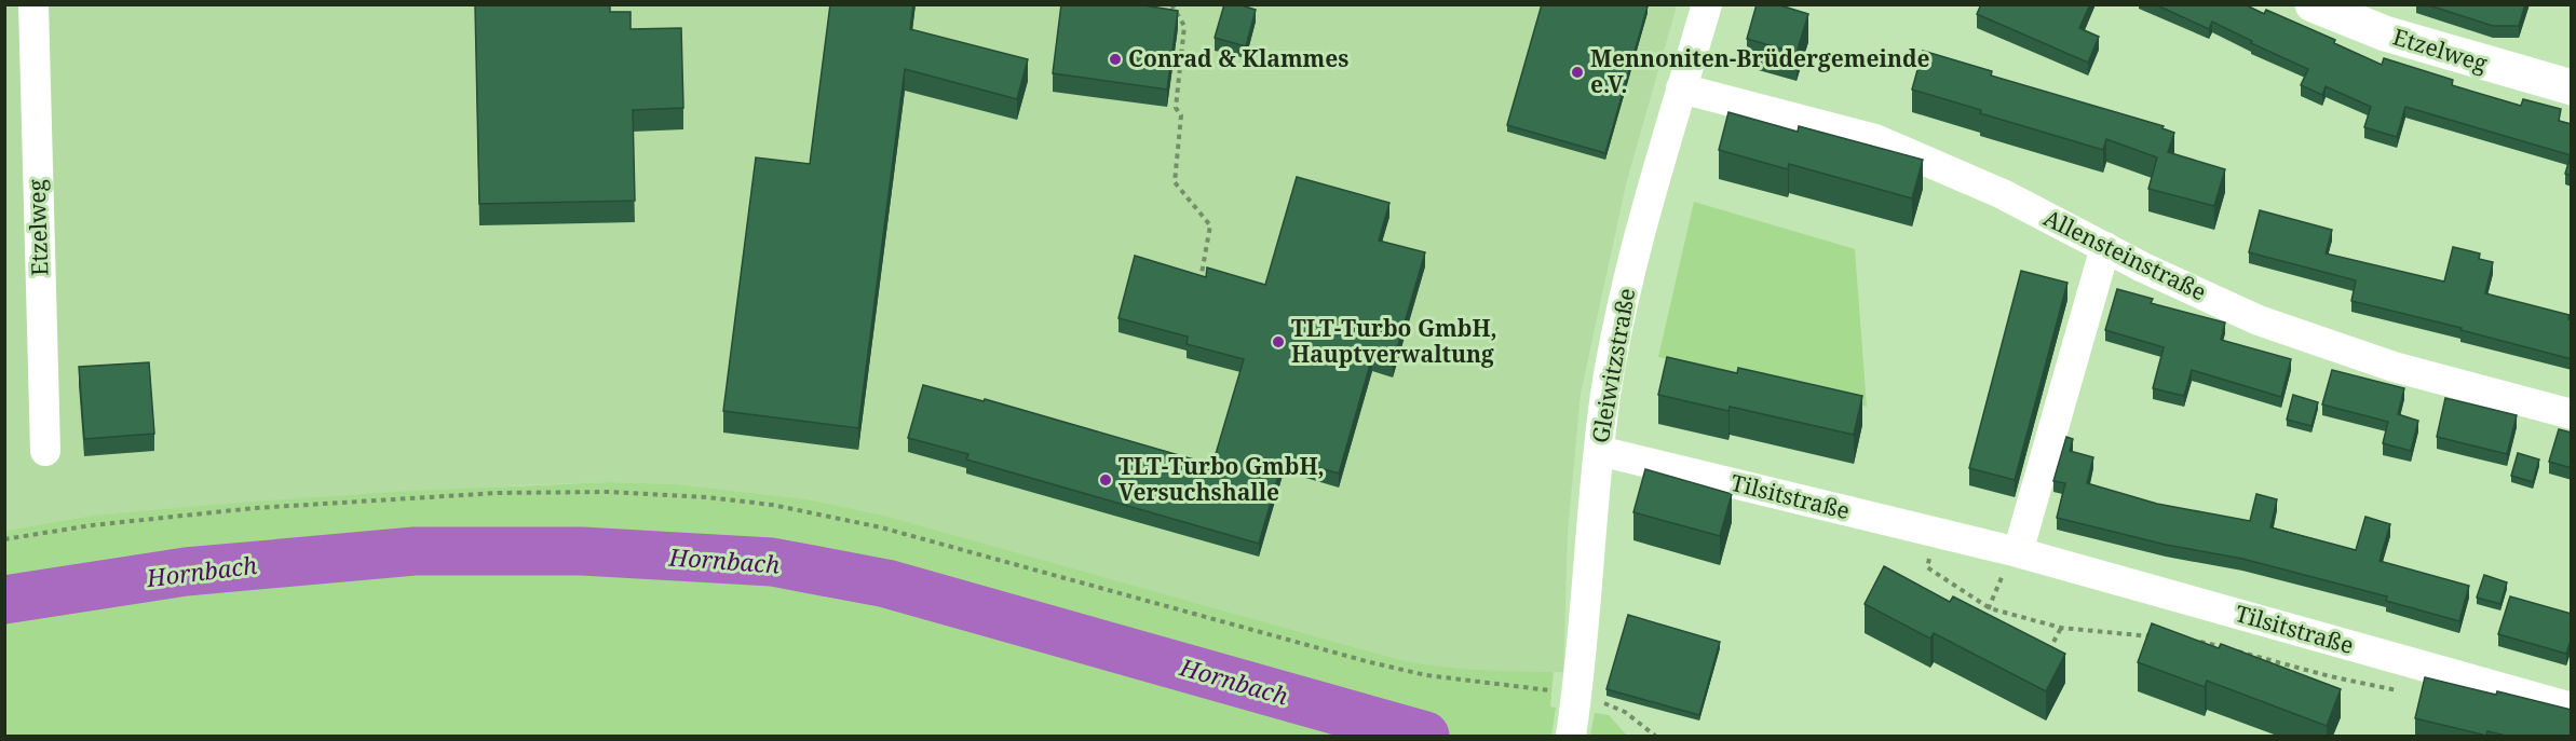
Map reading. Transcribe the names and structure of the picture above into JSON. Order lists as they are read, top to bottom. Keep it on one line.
{"streets":{"street":["Etzelweg","Allensteinstraße","Gleiwitzstraße","Tilsitstraße"]},"crossings":[["Allensteinstraße","Gleiwitzstraße"],["Gleiwitzstraße","Tilsitstraße"]],"water":["Hornbach"],"places":["Conrad & Klammes","Mennoniten-Brüdergemeinde e.V.","TLT-Turbo GmbH, Hauptverwaltung","TLT-Turbo GmbH, Versuchshalle"]}
